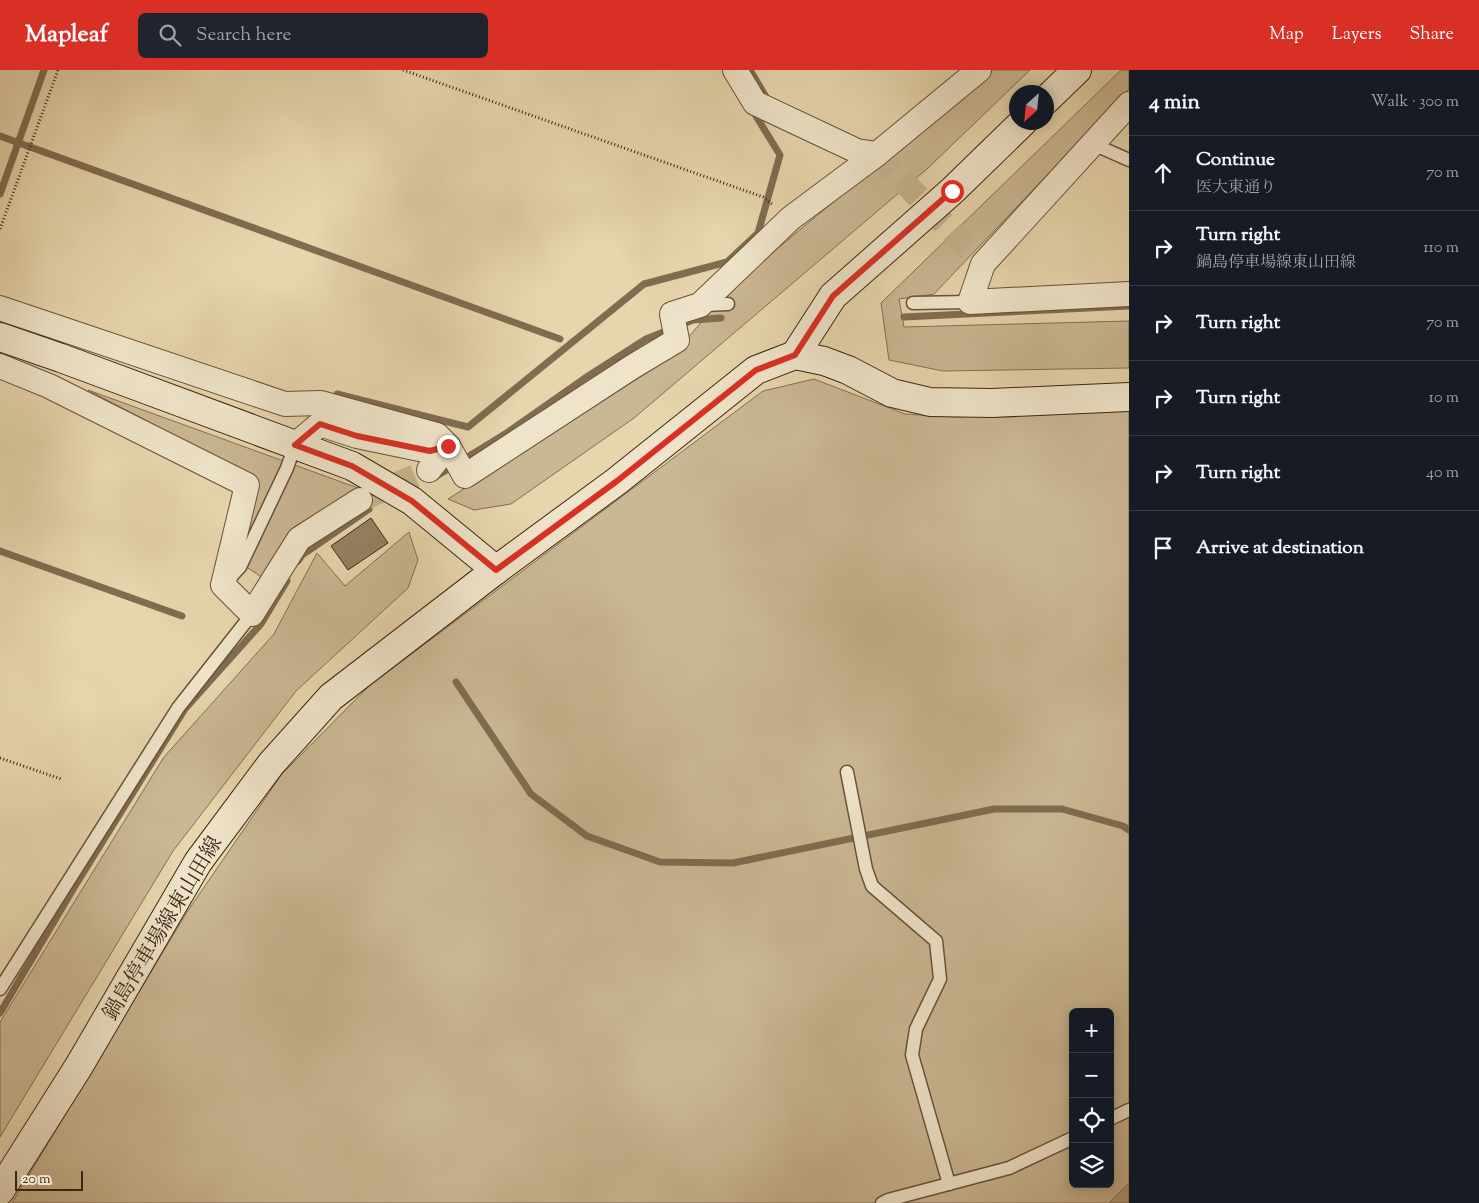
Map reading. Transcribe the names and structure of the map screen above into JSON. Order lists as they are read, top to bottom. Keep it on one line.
{"streets":{"main road":["鍋島停車場線東山田線"]},"scale_bar":"20 m","north":"bottom left","page":{"header":"Mapleaf","search":"Search here","nav":["Map","Layers","Share"],"heading":["4 min","Walk · 300 m"],"list":[["Continue","医大東通り","70 m"],["Turn right","鍋島停車場線東山田線","110 m"],["Turn right","70 m"],["Turn right","10 m"],["Turn right","40 m"],"Arrive at destination"],"map_buttons":["+","−"],"scale":"20 m"}}
